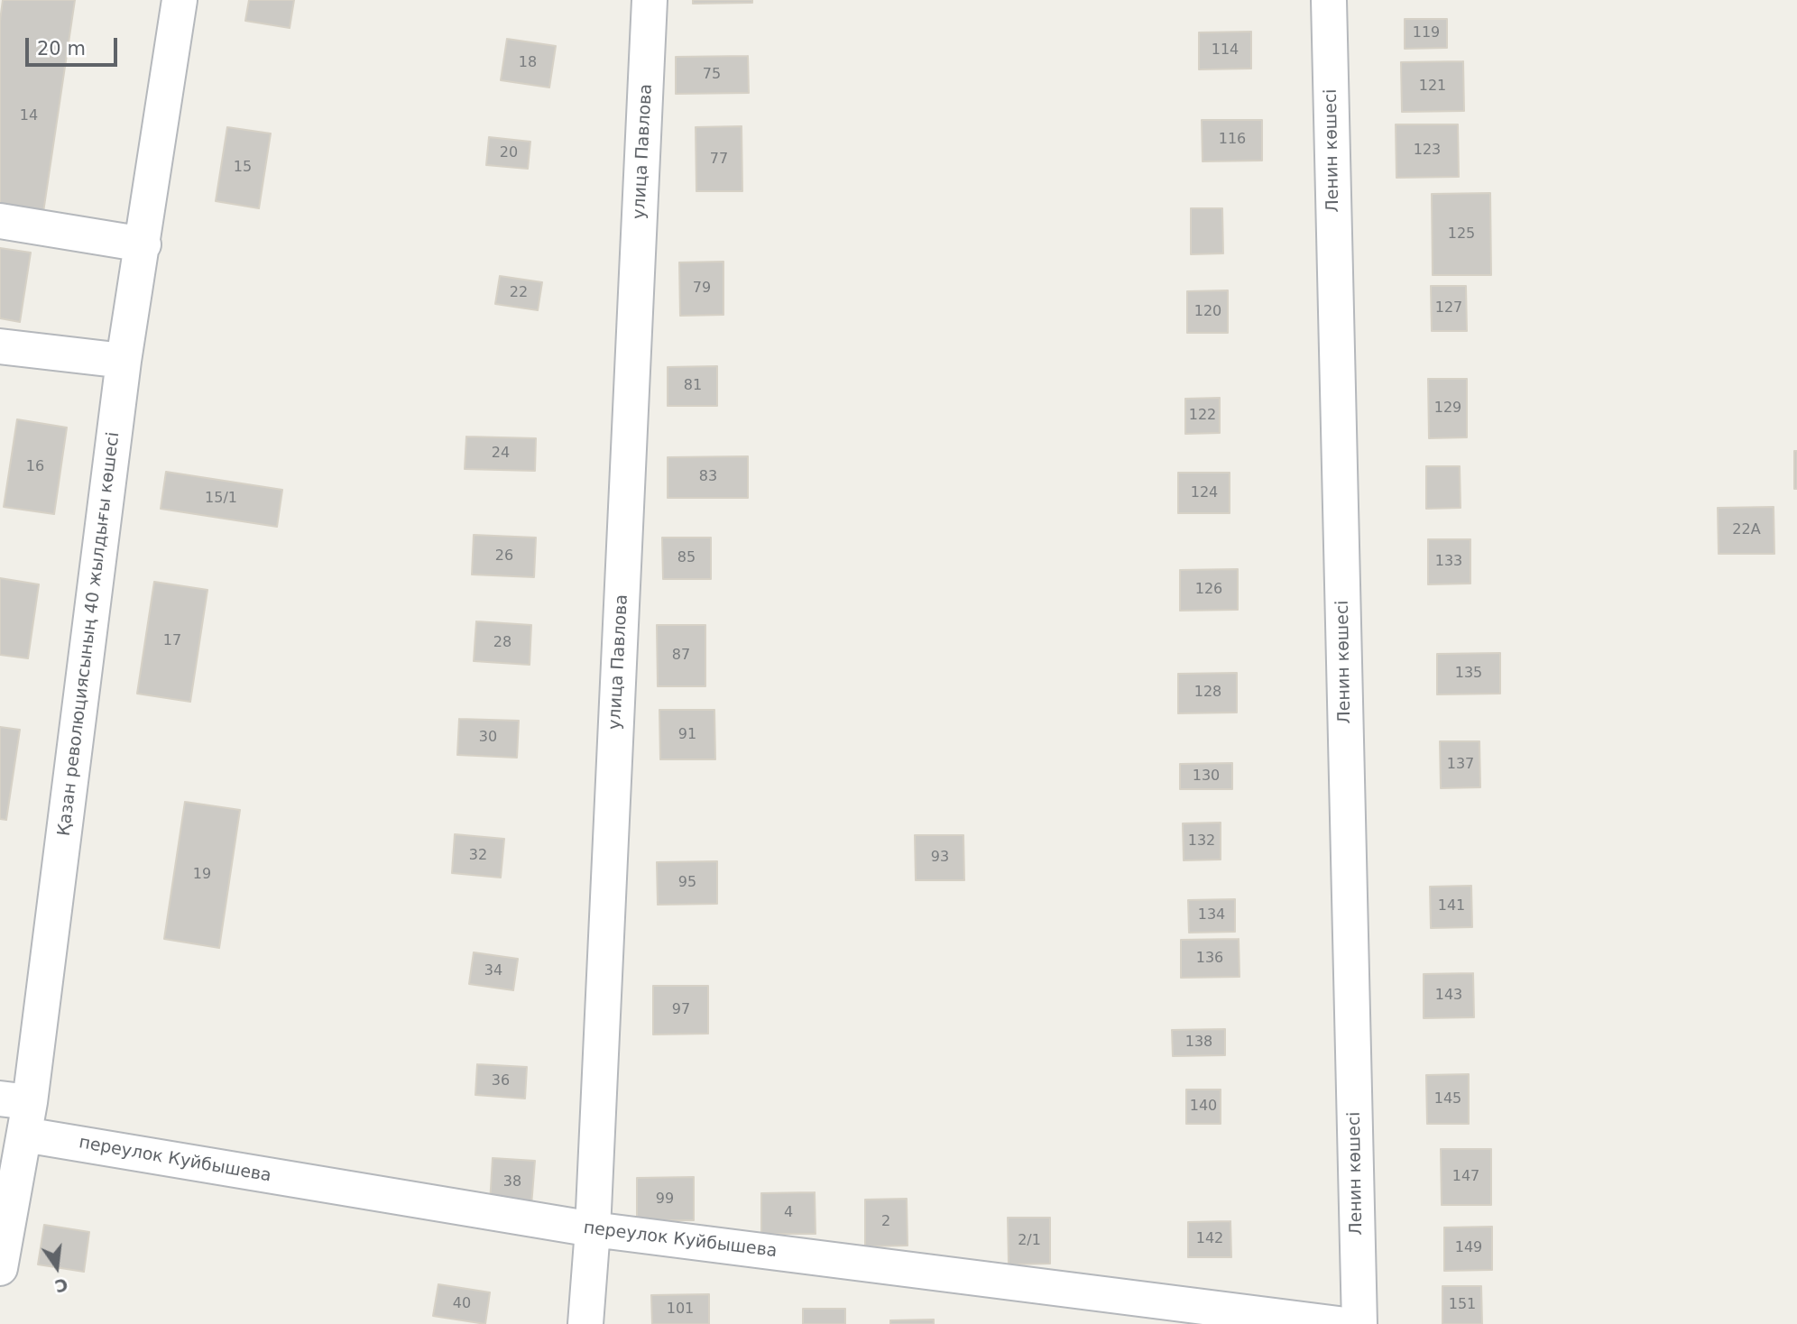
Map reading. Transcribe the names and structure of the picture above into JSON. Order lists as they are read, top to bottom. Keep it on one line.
{"streets":{"street":["Ленин көшесі","улица Павлова","Қазан революциясының 40 жылдығы көшесі","переулок Куйбышева"]},"crossings":[["улица Павлова","переулок Куйбышева"],["Қазан революциясының 40 жылдығы көшесі","переулок Куйбышева"]],"house_numbers":["119","114","18","75","121","14","116","123","20","77","15","125","79","22","127","120","81","129","122","24","16","83","124","15/1","22А","26","85","133","126","17","28","87","135","128","91","30","137","130","132","32","93","19","95","141","134","136","34","143","97","138","36","145","140","147","38","99","4","2","142","2/1","149","40","151","101"],"scale_bar":"20 m","north":"bottom"}
